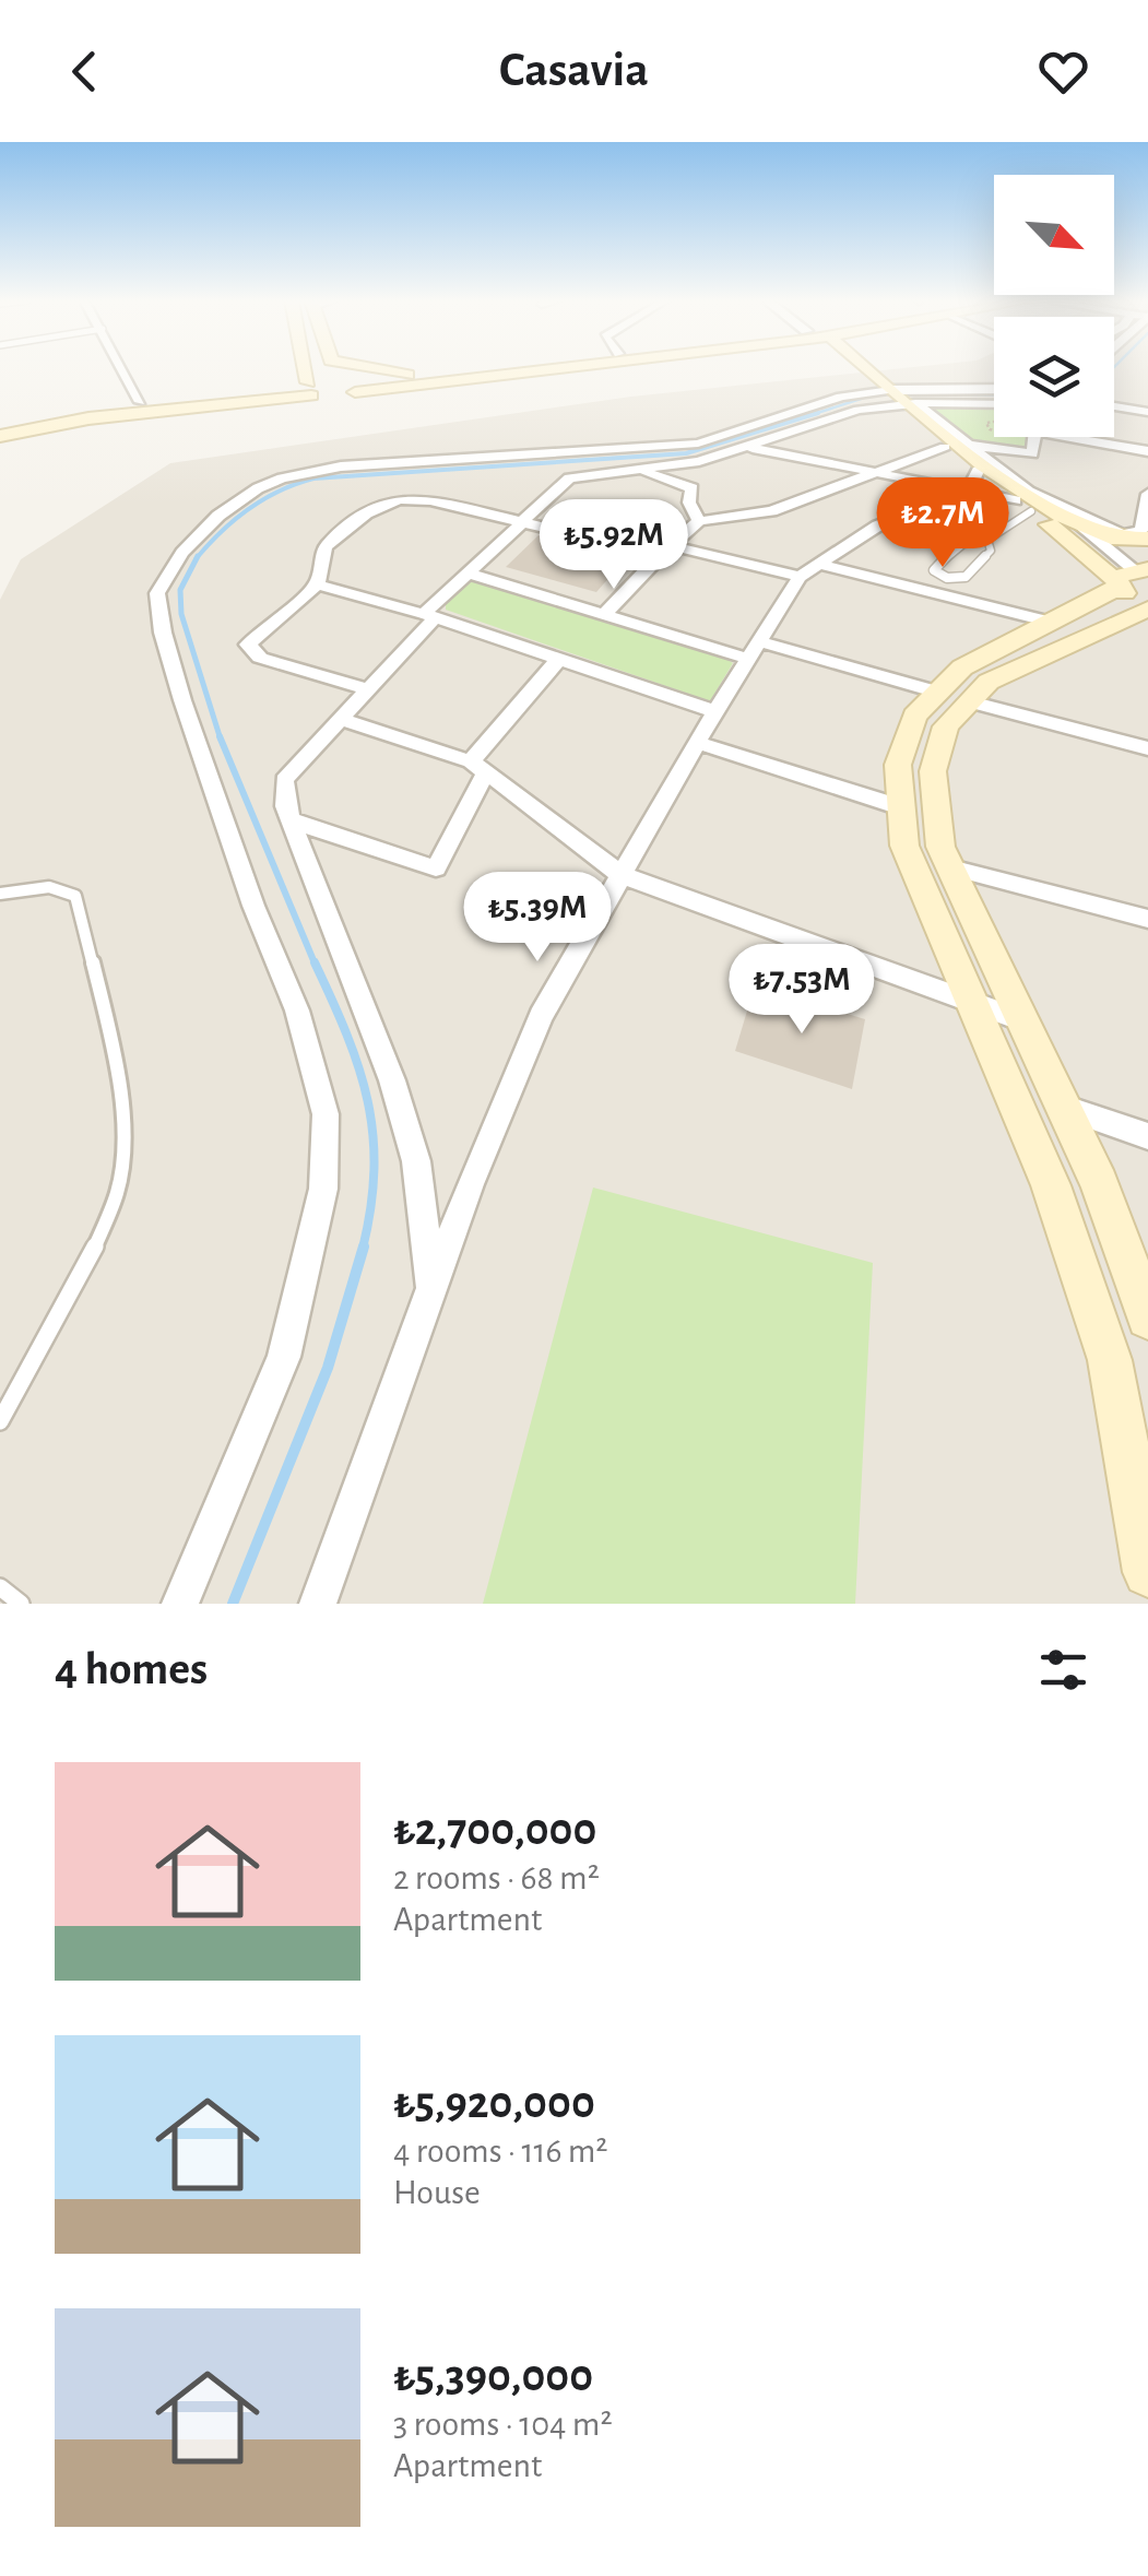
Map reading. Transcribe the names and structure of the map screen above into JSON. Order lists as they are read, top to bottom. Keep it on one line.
{"north":"bottom right","page":{"header":"Casavia","price":["₺2.7M","₺5.92M","₺5.39M","₺7.53M"],"heading":"4 homes","list":[{"name":"₺2,700,000","note":"2 rooms · 68 m² · Apartment"},{"name":"₺5,920,000","note":"4 rooms · 116 m² · House"},{"name":"₺5,390,000","note":"3 rooms · 104 m² · Apartment"}]}}
